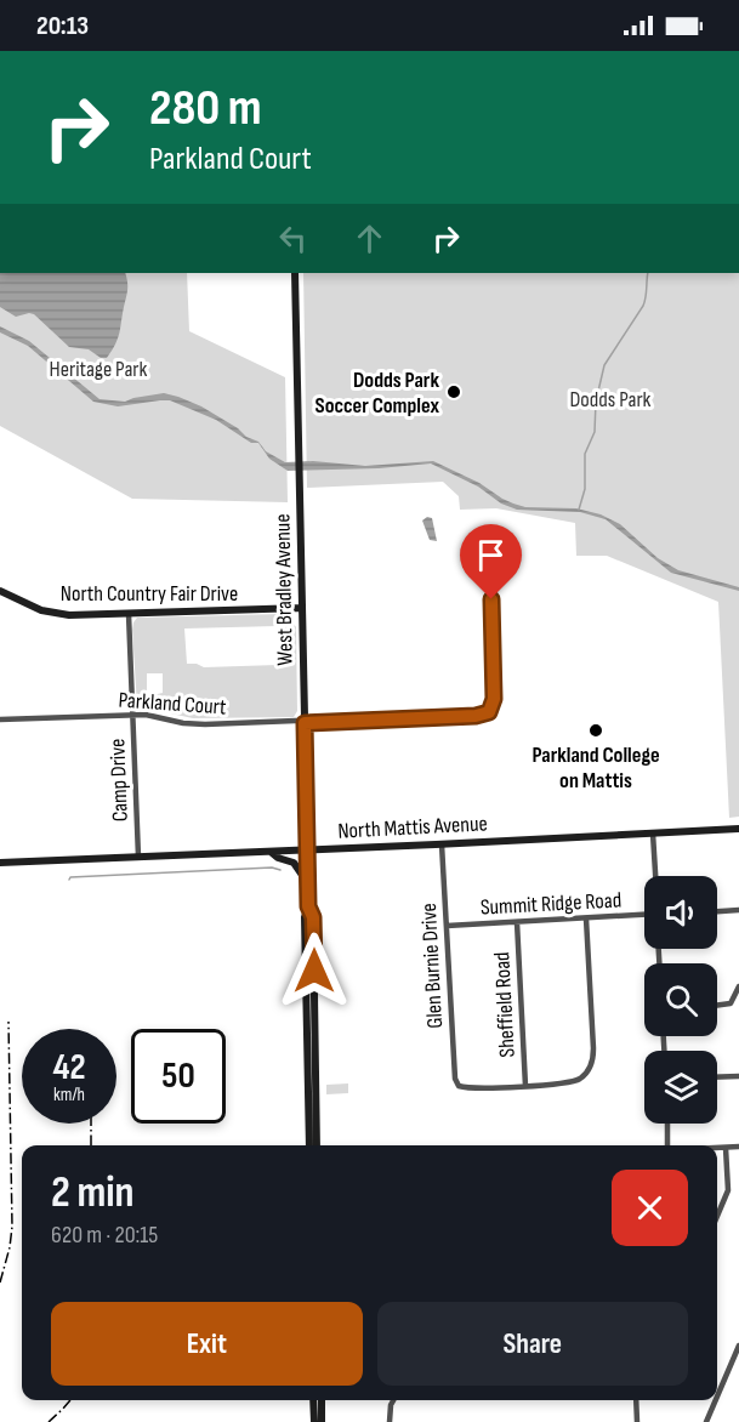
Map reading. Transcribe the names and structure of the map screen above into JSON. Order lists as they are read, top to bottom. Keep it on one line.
{"streets":{"main road":["West Bradley Avenue","North Country Fair Drive","North Mattis Avenue"],"street":["Parkland Court","Camp Drive","Summit Ridge Road","Glen Burnie Drive","Sheffield Road"]},"crossings":[["West Bradley Avenue","North Country Fair Drive"],["West Bradley Avenue","Parkland Court"],["West Bradley Avenue","North Mattis Avenue"],["North Country Fair Drive","Camp Drive"],["Parkland Court","Camp Drive"],["Camp Drive","North Mattis Avenue"],["North Mattis Avenue","Glen Burnie Drive"],["Summit Ridge Road","Glen Burnie Drive"],["Summit Ridge Road","Sheffield Road"],["Glen Burnie Drive","Sheffield Road"]],"parks":["Heritage Park","Dodds Park"],"places":["Dodds Park Soccer Complex","Parkland College on Mattis"],"page":{"status":"20:13","turn":["280 m","Parkland Court"],"speed":"42 km/h","limit":"50","heading":["2 min","620 m · 20:15"],"buttons":["Exit","Share"]}}
